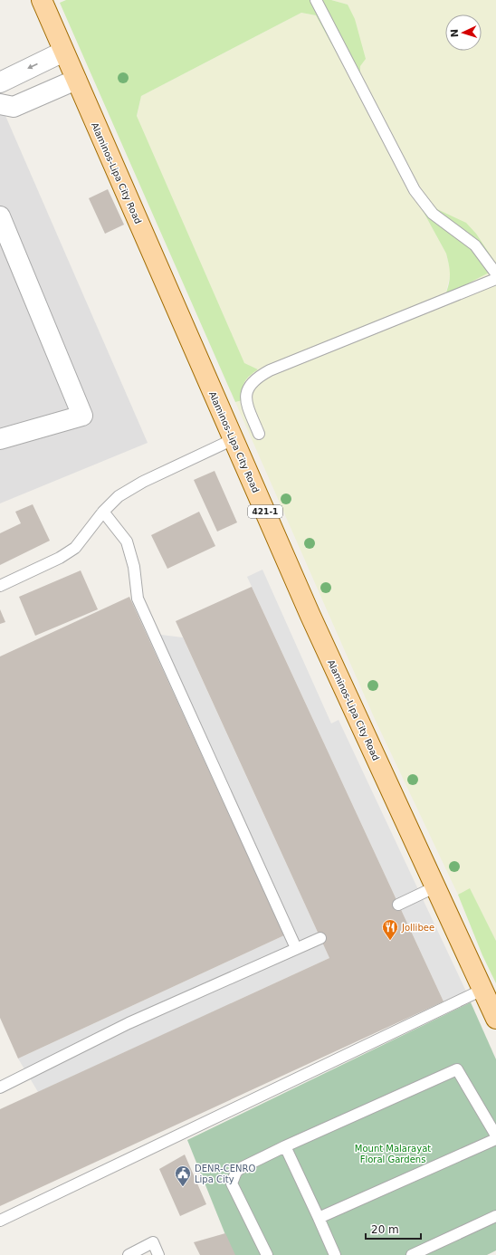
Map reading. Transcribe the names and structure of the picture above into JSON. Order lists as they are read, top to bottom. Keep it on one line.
{"streets":{"main road":["Alaminos-Lipa City Road","421-1"]},"parks":["Mount Malarayat Floral Gardens"],"places":{"restaurant":["Jollibee"],"public building":["DENR-CENRO Lipa City"]},"scale_bar":"20 m","north":"left"}
